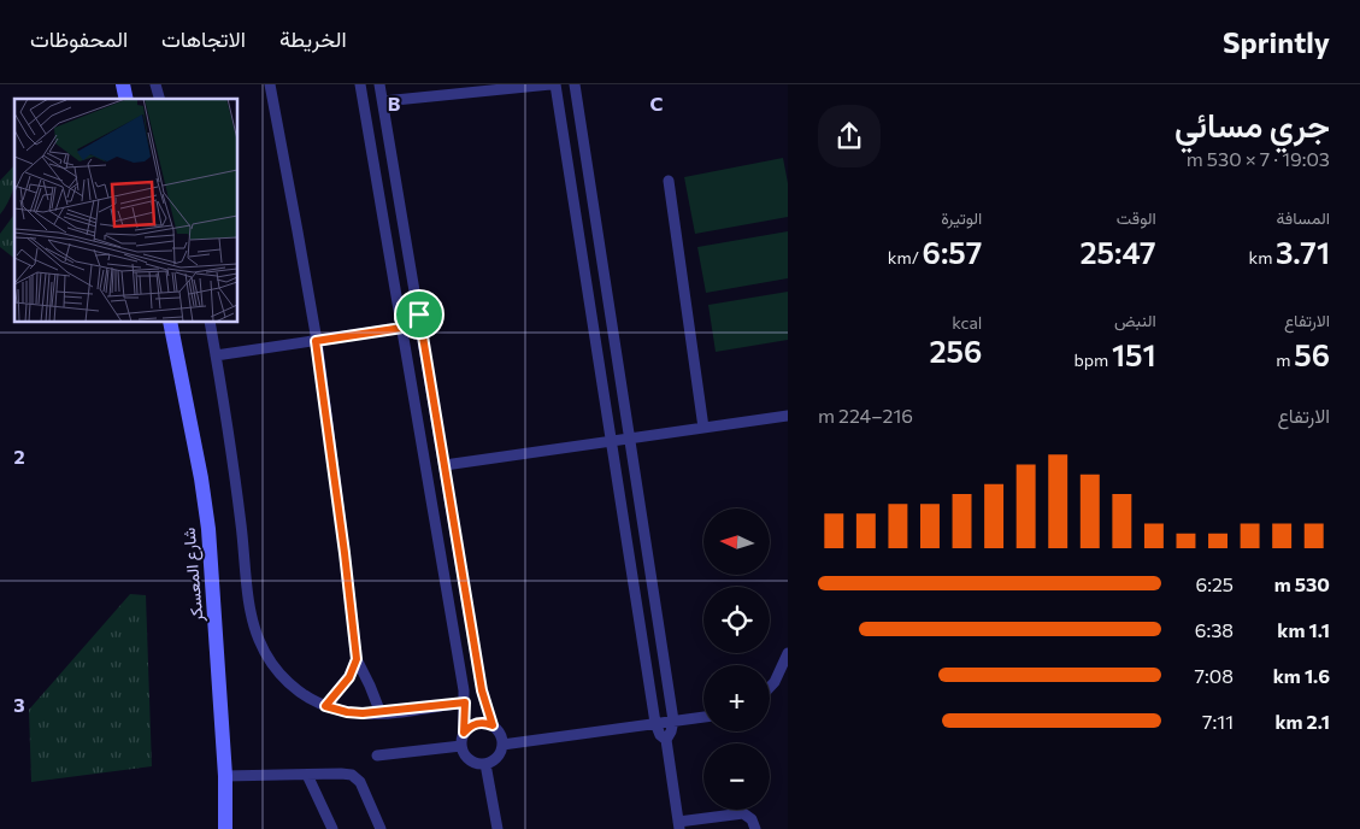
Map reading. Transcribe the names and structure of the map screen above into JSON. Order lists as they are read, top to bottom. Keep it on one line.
{"streets":{"street":["شارع المعسكر"]},"north":"left","page":{"header":"Sprintly","nav":["الخريطة","الاتجاهات","المحفوظات"],"heading":["جري مسائي","19:03 · 7 × 530 m"],"stats":[["المسافة","3.71 km"],["الوقت","25:47"],["الوتيرة","6:57 /km"],["الارتفاع","56 m"],["النبض","151 bpm"],["kcal","256"]],"chart":["الارتفاع","216–224 m"],"map_buttons":["+","−"],"list":[{"name":"530 m","note":"6:25"},{"name":"1.1 km","note":"6:38"},{"name":"1.6 km","note":"7:08"},{"name":"2.1 km","note":"7:11"}]},"grid":{"columns":["B","C"],"rows":["2","3"]}}
